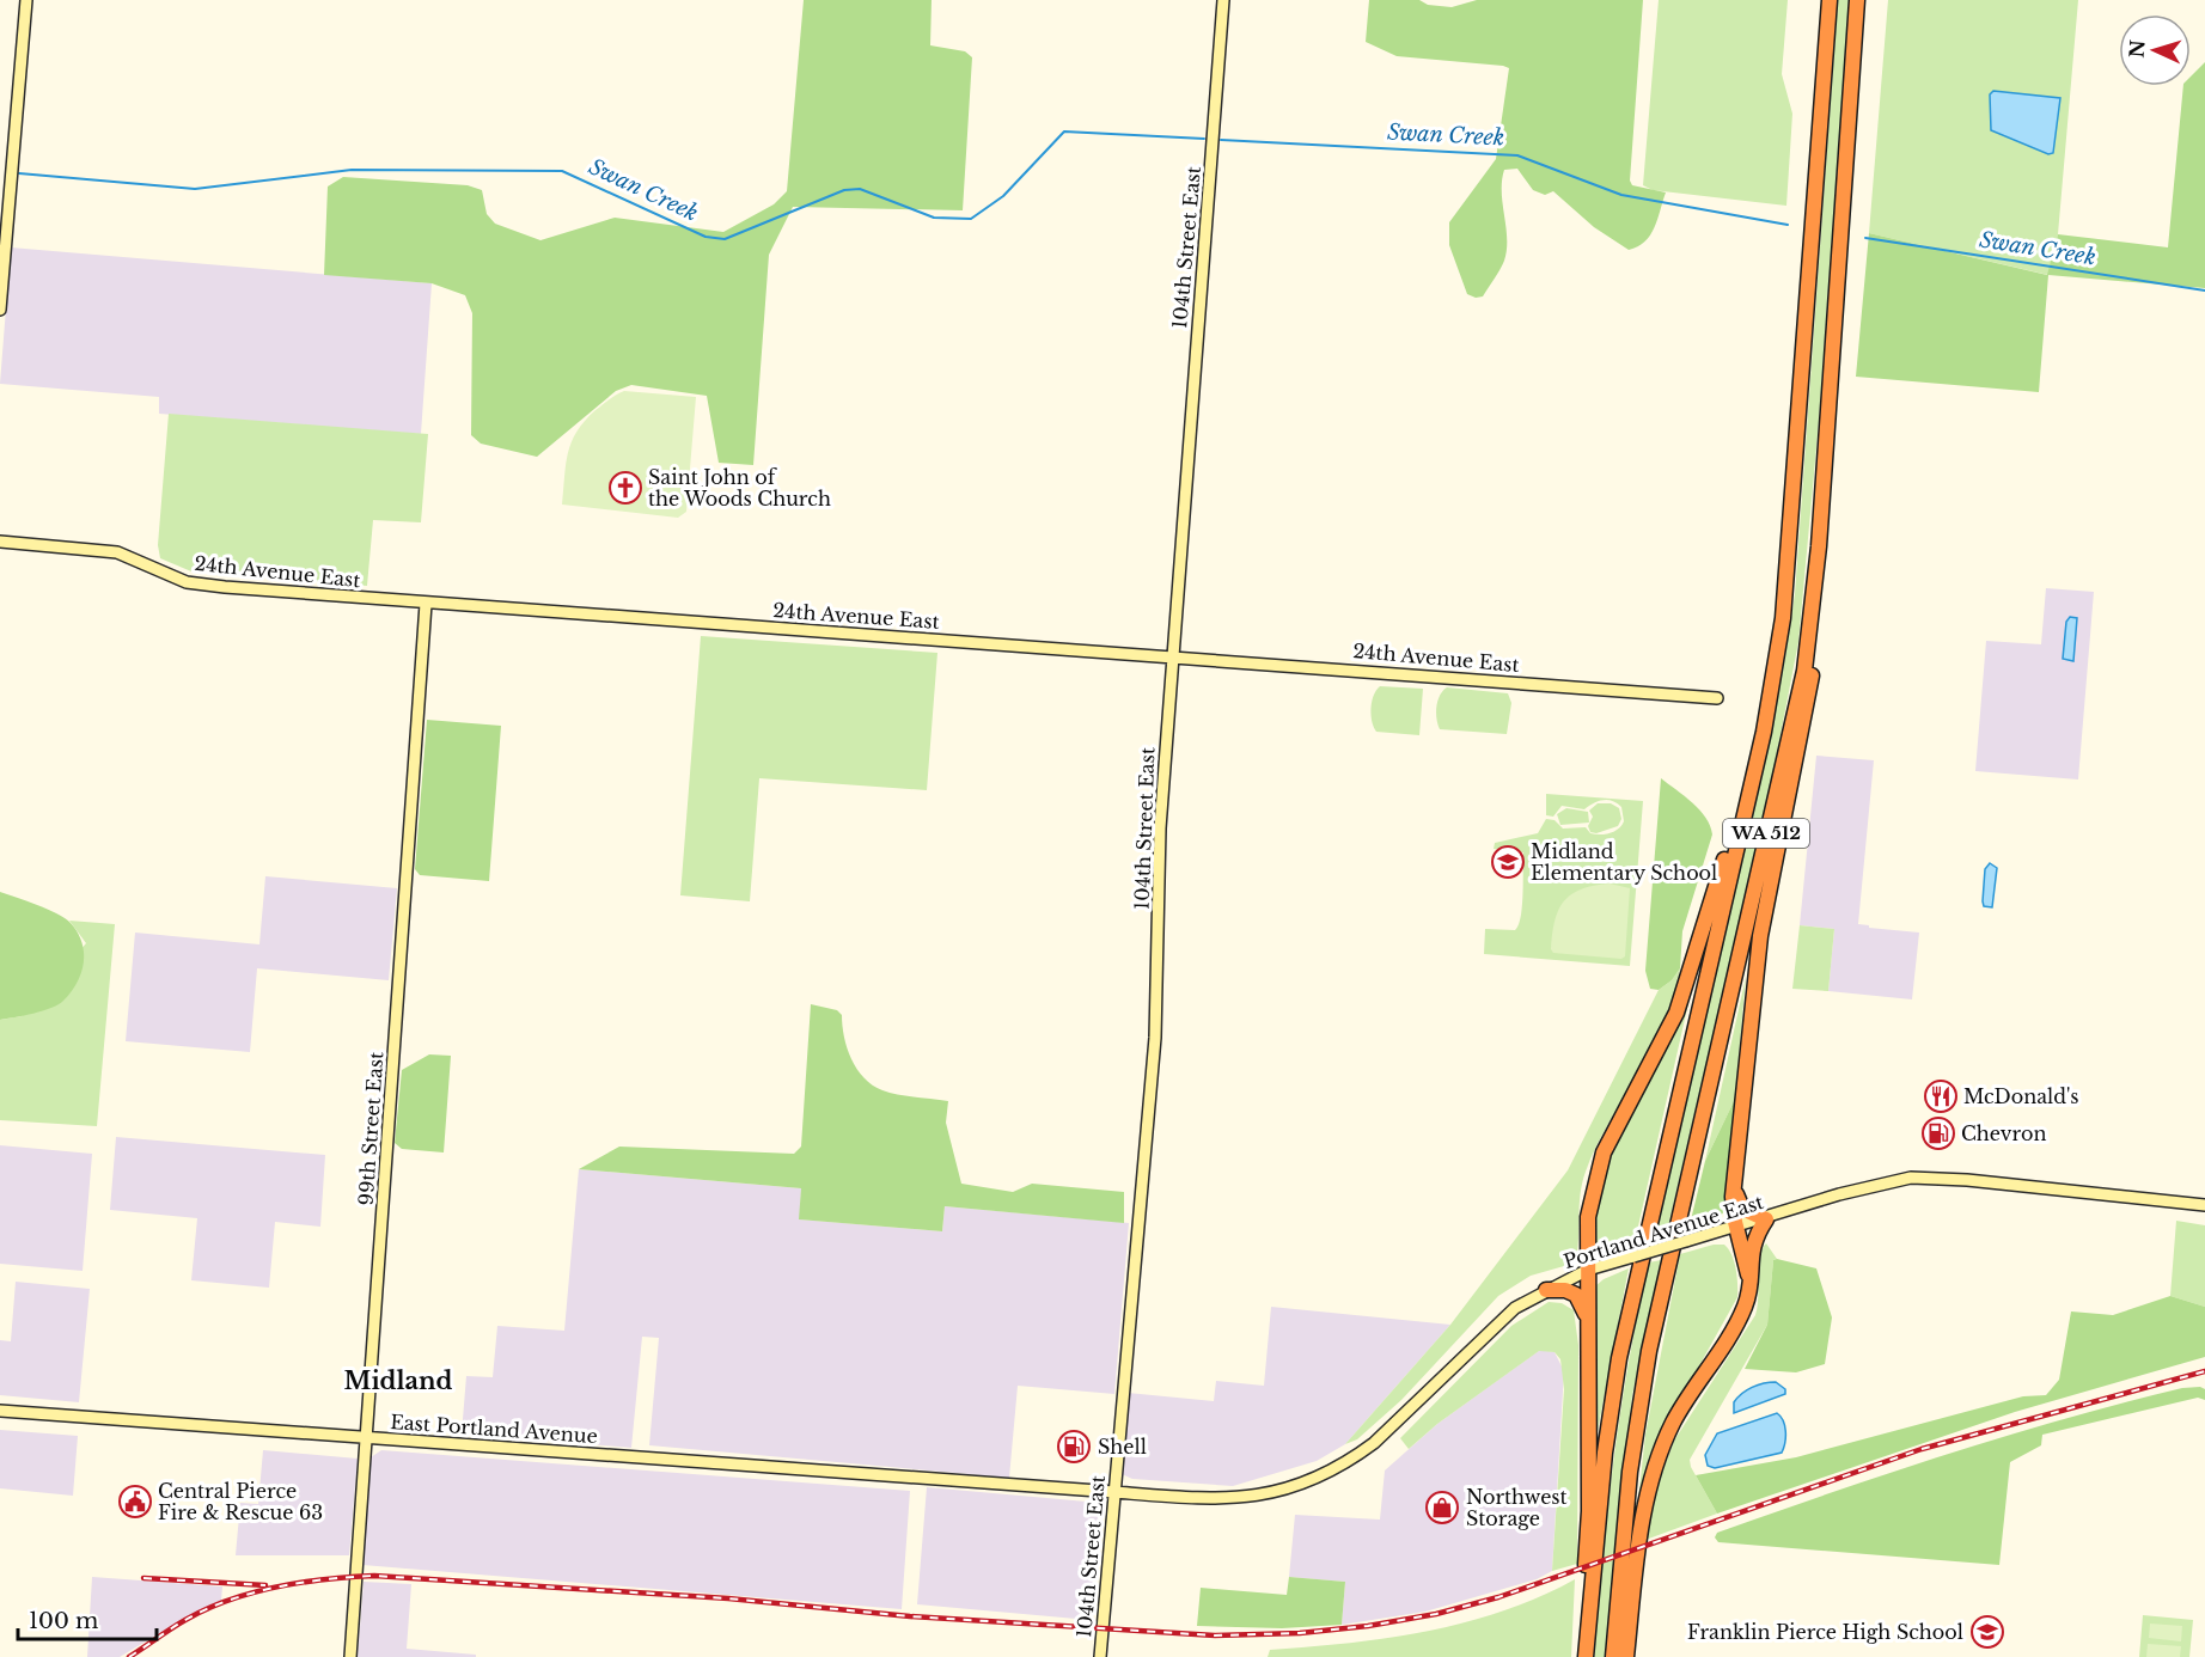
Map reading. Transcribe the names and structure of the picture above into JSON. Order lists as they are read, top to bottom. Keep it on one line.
{"streets":{"highway":["WA 512"],"street":["104th Street East","24th Avenue East","99th Street East","Portland Avenue East","East Portland Avenue"]},"crossings":[["104th Street East","24th Avenue East"],["104th Street East","Portland Avenue East"],["24th Avenue East","99th Street East"],["99th Street East","East Portland Avenue"],["Portland Avenue East","East Portland Avenue"]],"districts":["Midland"],"water":["Swan Creek"],"places":{"church":["Saint John of the Woods Church"],"school or university":["Midland Elementary School","Franklin Pierce High School"],"restaurant":["McDonald's"],"fuel station":["Chevron","Shell"],"public building":["Central Pierce Fire & Rescue 63"],"shop":["Northwest Storage"]},"scale_bar":"100 m","north":"left"}
